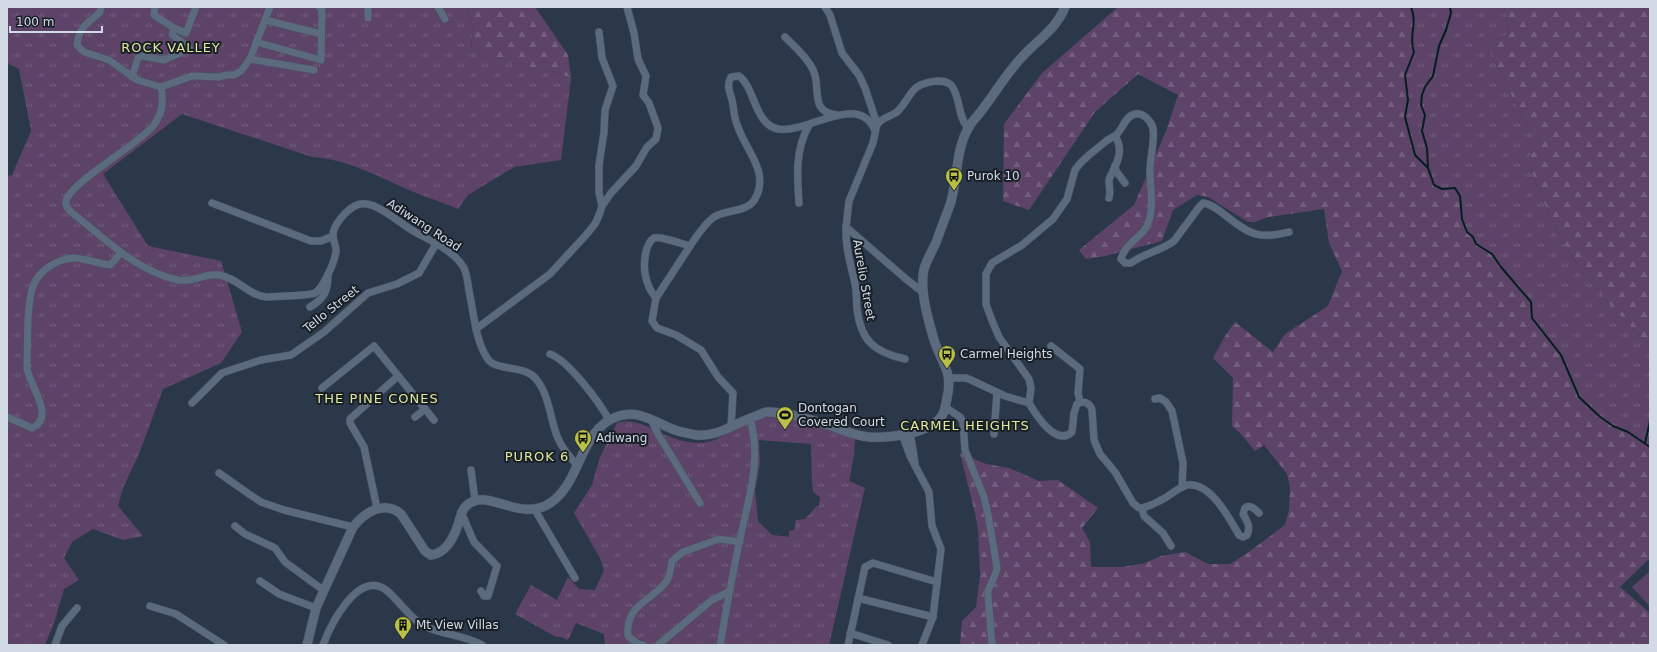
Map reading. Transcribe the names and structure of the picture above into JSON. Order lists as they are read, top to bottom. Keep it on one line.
{"streets":{"street":["Adiwang Road","Aurelio Street","Tello Street"]},"crossings":[["Adiwang Road","Tello Street"]],"districts":["ROCK VALLEY","THE PINE CONES","CARMEL HEIGHTS","PUROK 6"],"places":{"bus stop":["Purok 10","Carmel Heights","Adiwang"],"sports":["Dontogan Covered Court"],"building":["Mt View Villas"]},"scale_bar":"100 m"}
